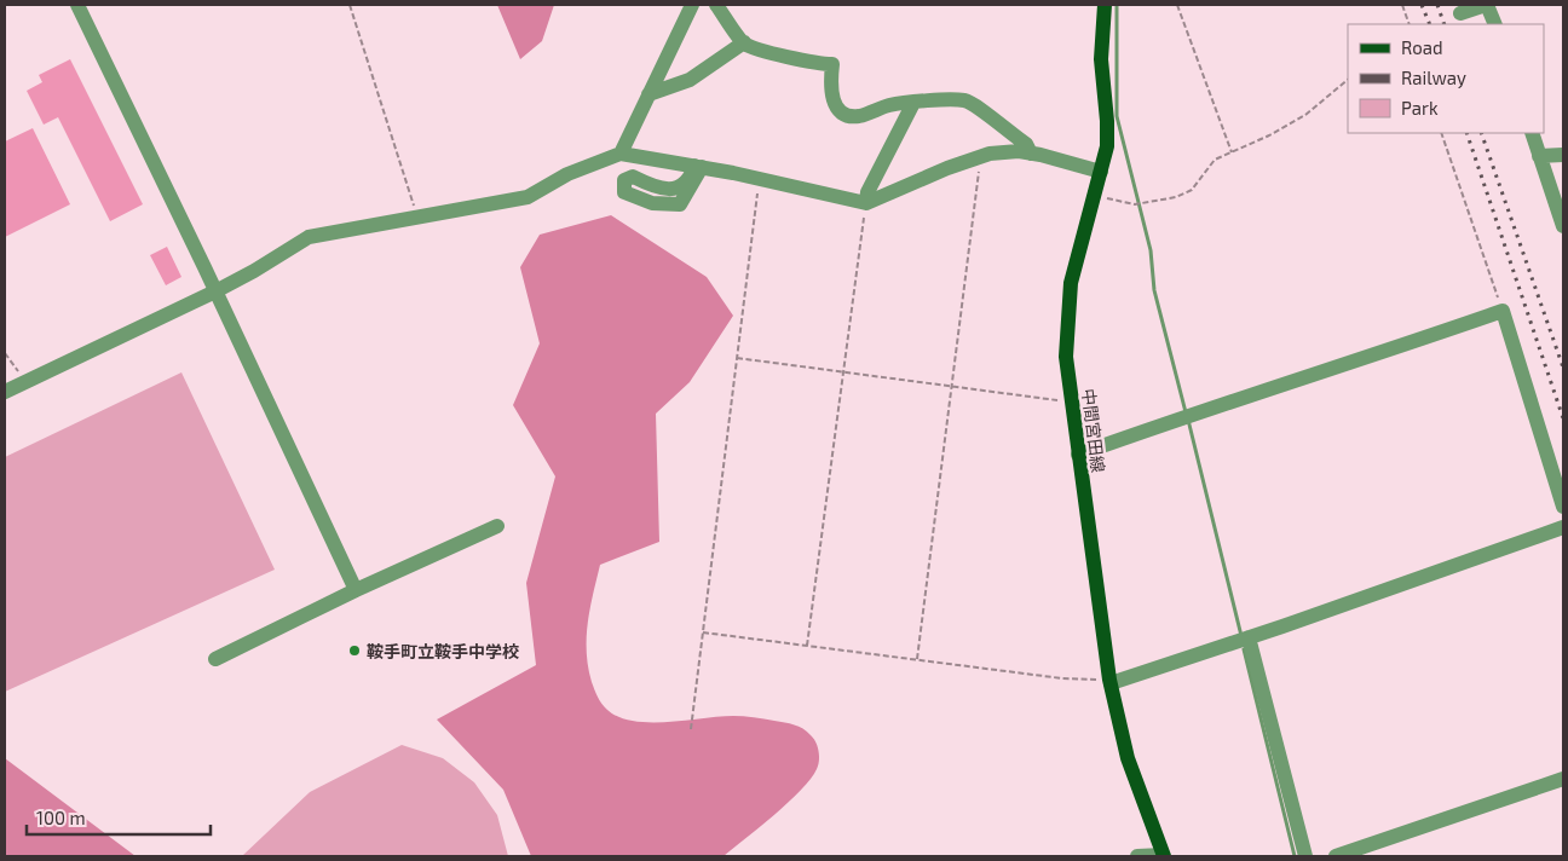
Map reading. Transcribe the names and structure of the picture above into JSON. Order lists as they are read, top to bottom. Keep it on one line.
{"streets":{"main road":["中間宮田線"]},"places":["鞍手町立鞍手中学校"],"legend":["Road","Railway","Park"],"scale_bar":"100 m"}
